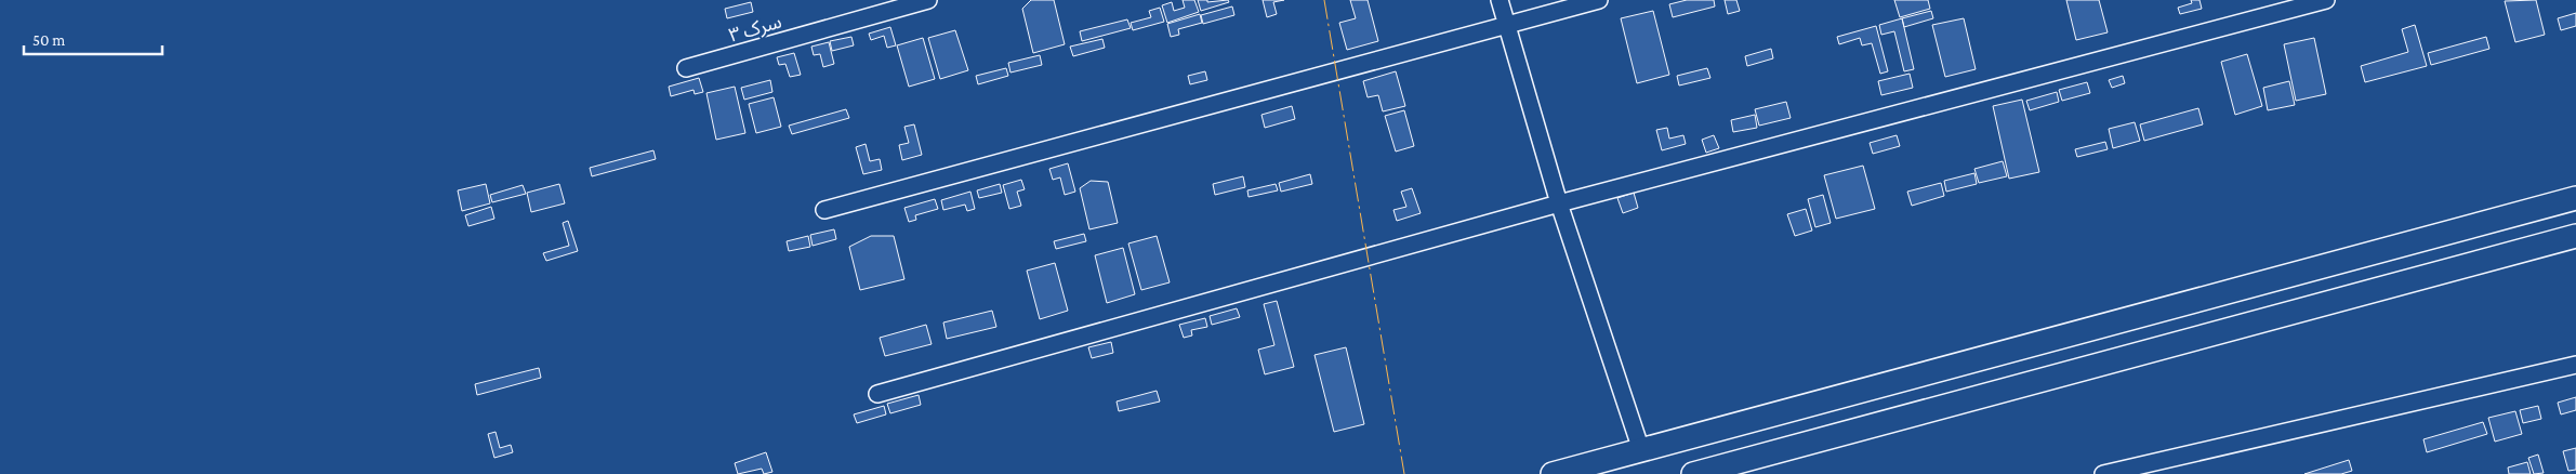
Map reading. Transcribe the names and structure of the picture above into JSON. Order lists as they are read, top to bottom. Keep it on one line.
{"streets":{"street":["سرک ۳"]},"scale_bar":"50 m"}
